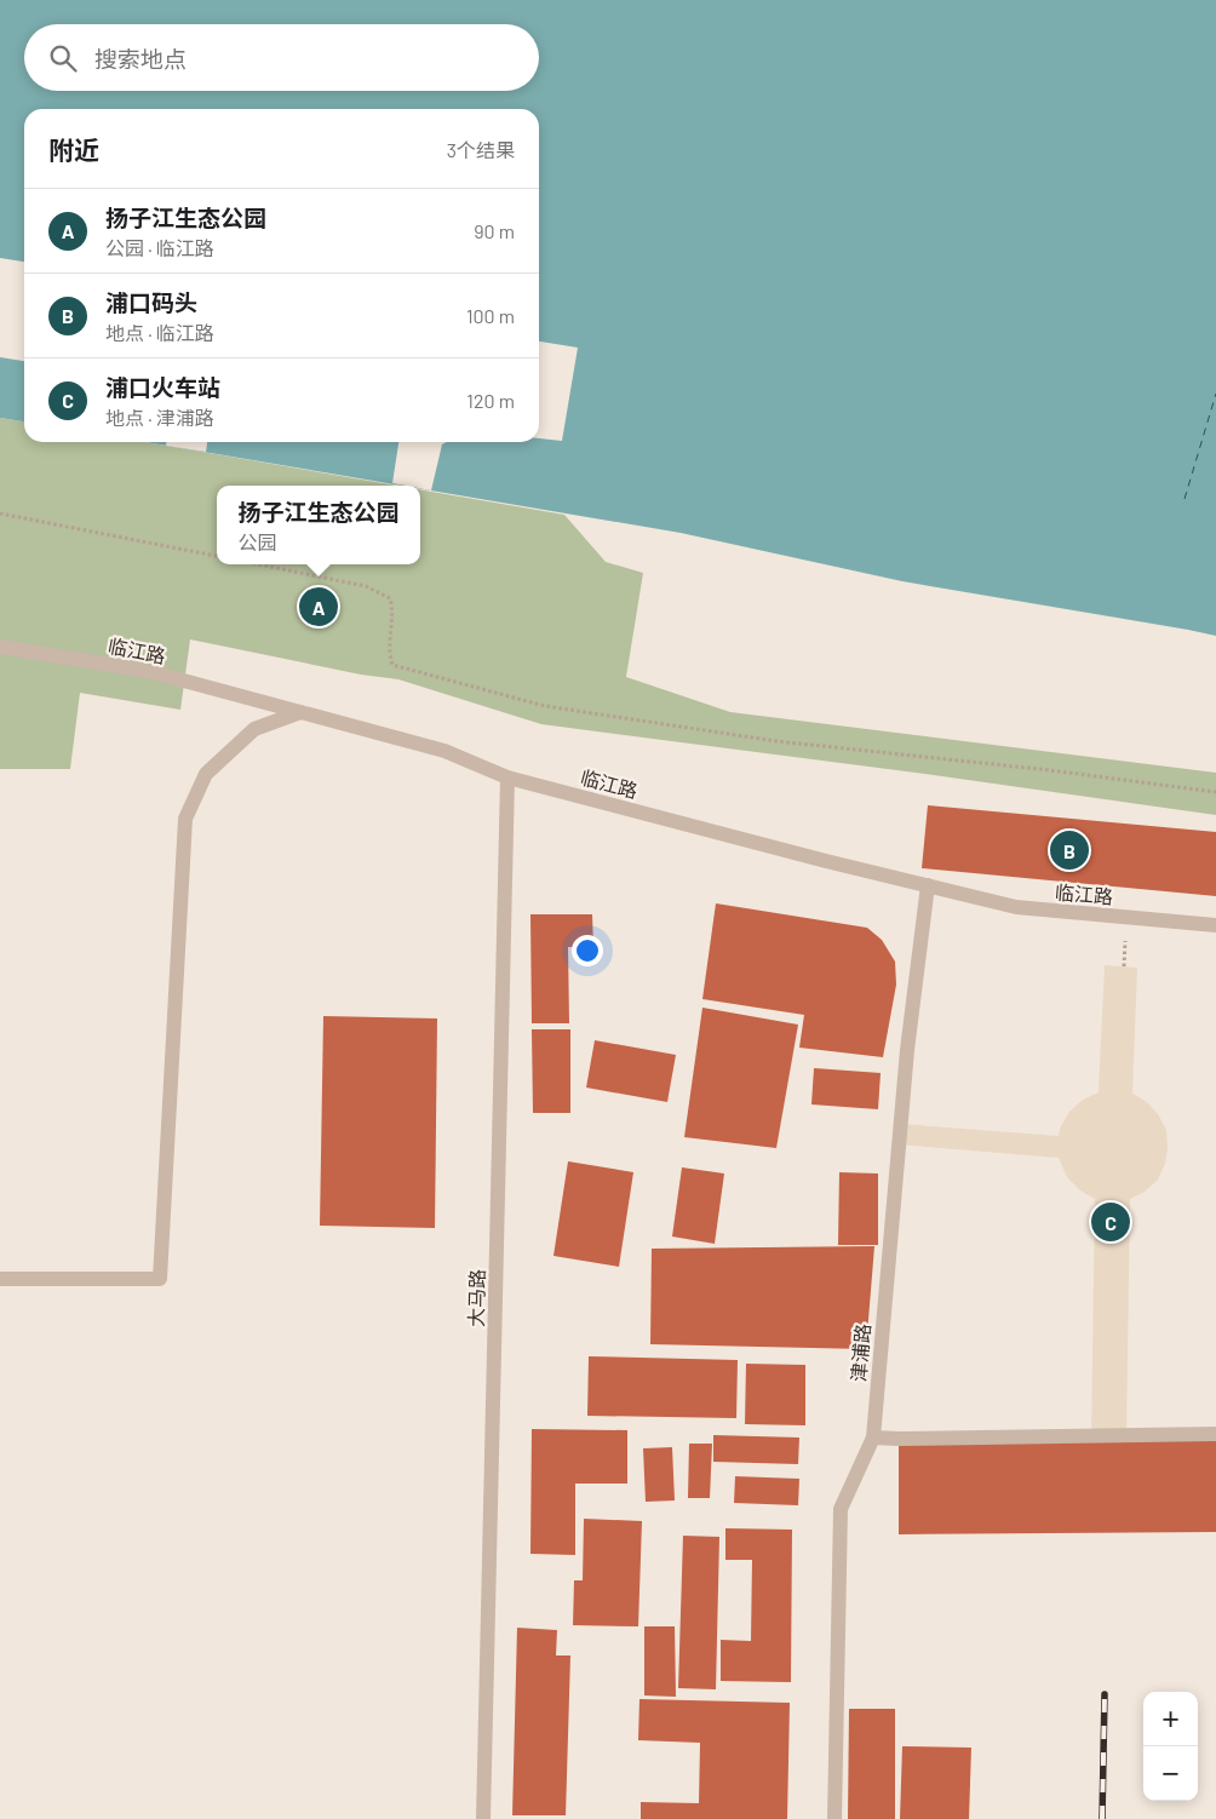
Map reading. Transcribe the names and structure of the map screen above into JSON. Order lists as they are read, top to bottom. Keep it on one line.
{"streets":{"street":["临江路","大马路","津浦路"]},"crossings":[["临江路","大马路"],["临江路","津浦路"]],"page":{"search":"搜索地点","heading":["附近","3个结果"],"list":[{"mark":"A","name":"扬子江生态公园","note":"公园 · 临江路","value":"90 m"},{"mark":"B","name":"浦口码头","note":"地点 · 临江路","value":"100 m"},{"mark":"C","name":"浦口火车站","note":"地点 · 津浦路","value":"120 m"}],"popup":["扬子江生态公园","公园"],"pins":["A","B","C"],"map_buttons":["+","−"]}}
